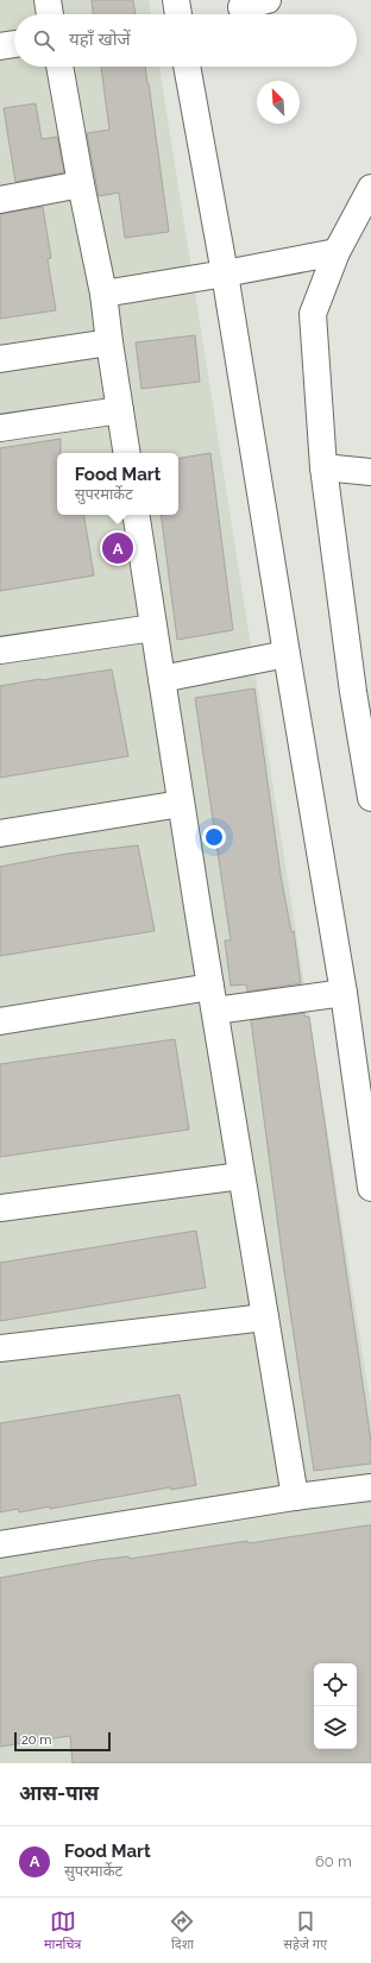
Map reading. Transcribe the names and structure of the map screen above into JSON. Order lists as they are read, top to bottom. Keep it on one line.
{"scale_bar":"20 m","north":"top left","page":{"search":"यहाँ खोजें","popup":["Food Mart","सुपरमार्केट"],"pins":"A","scale":"20 m","heading":"आस-पास","list":[{"mark":"A","name":"Food Mart","note":"सुपरमार्केट","value":"60 m"}],"nav":["मानचित्र","दिशा","सहेजे गए"]}}
